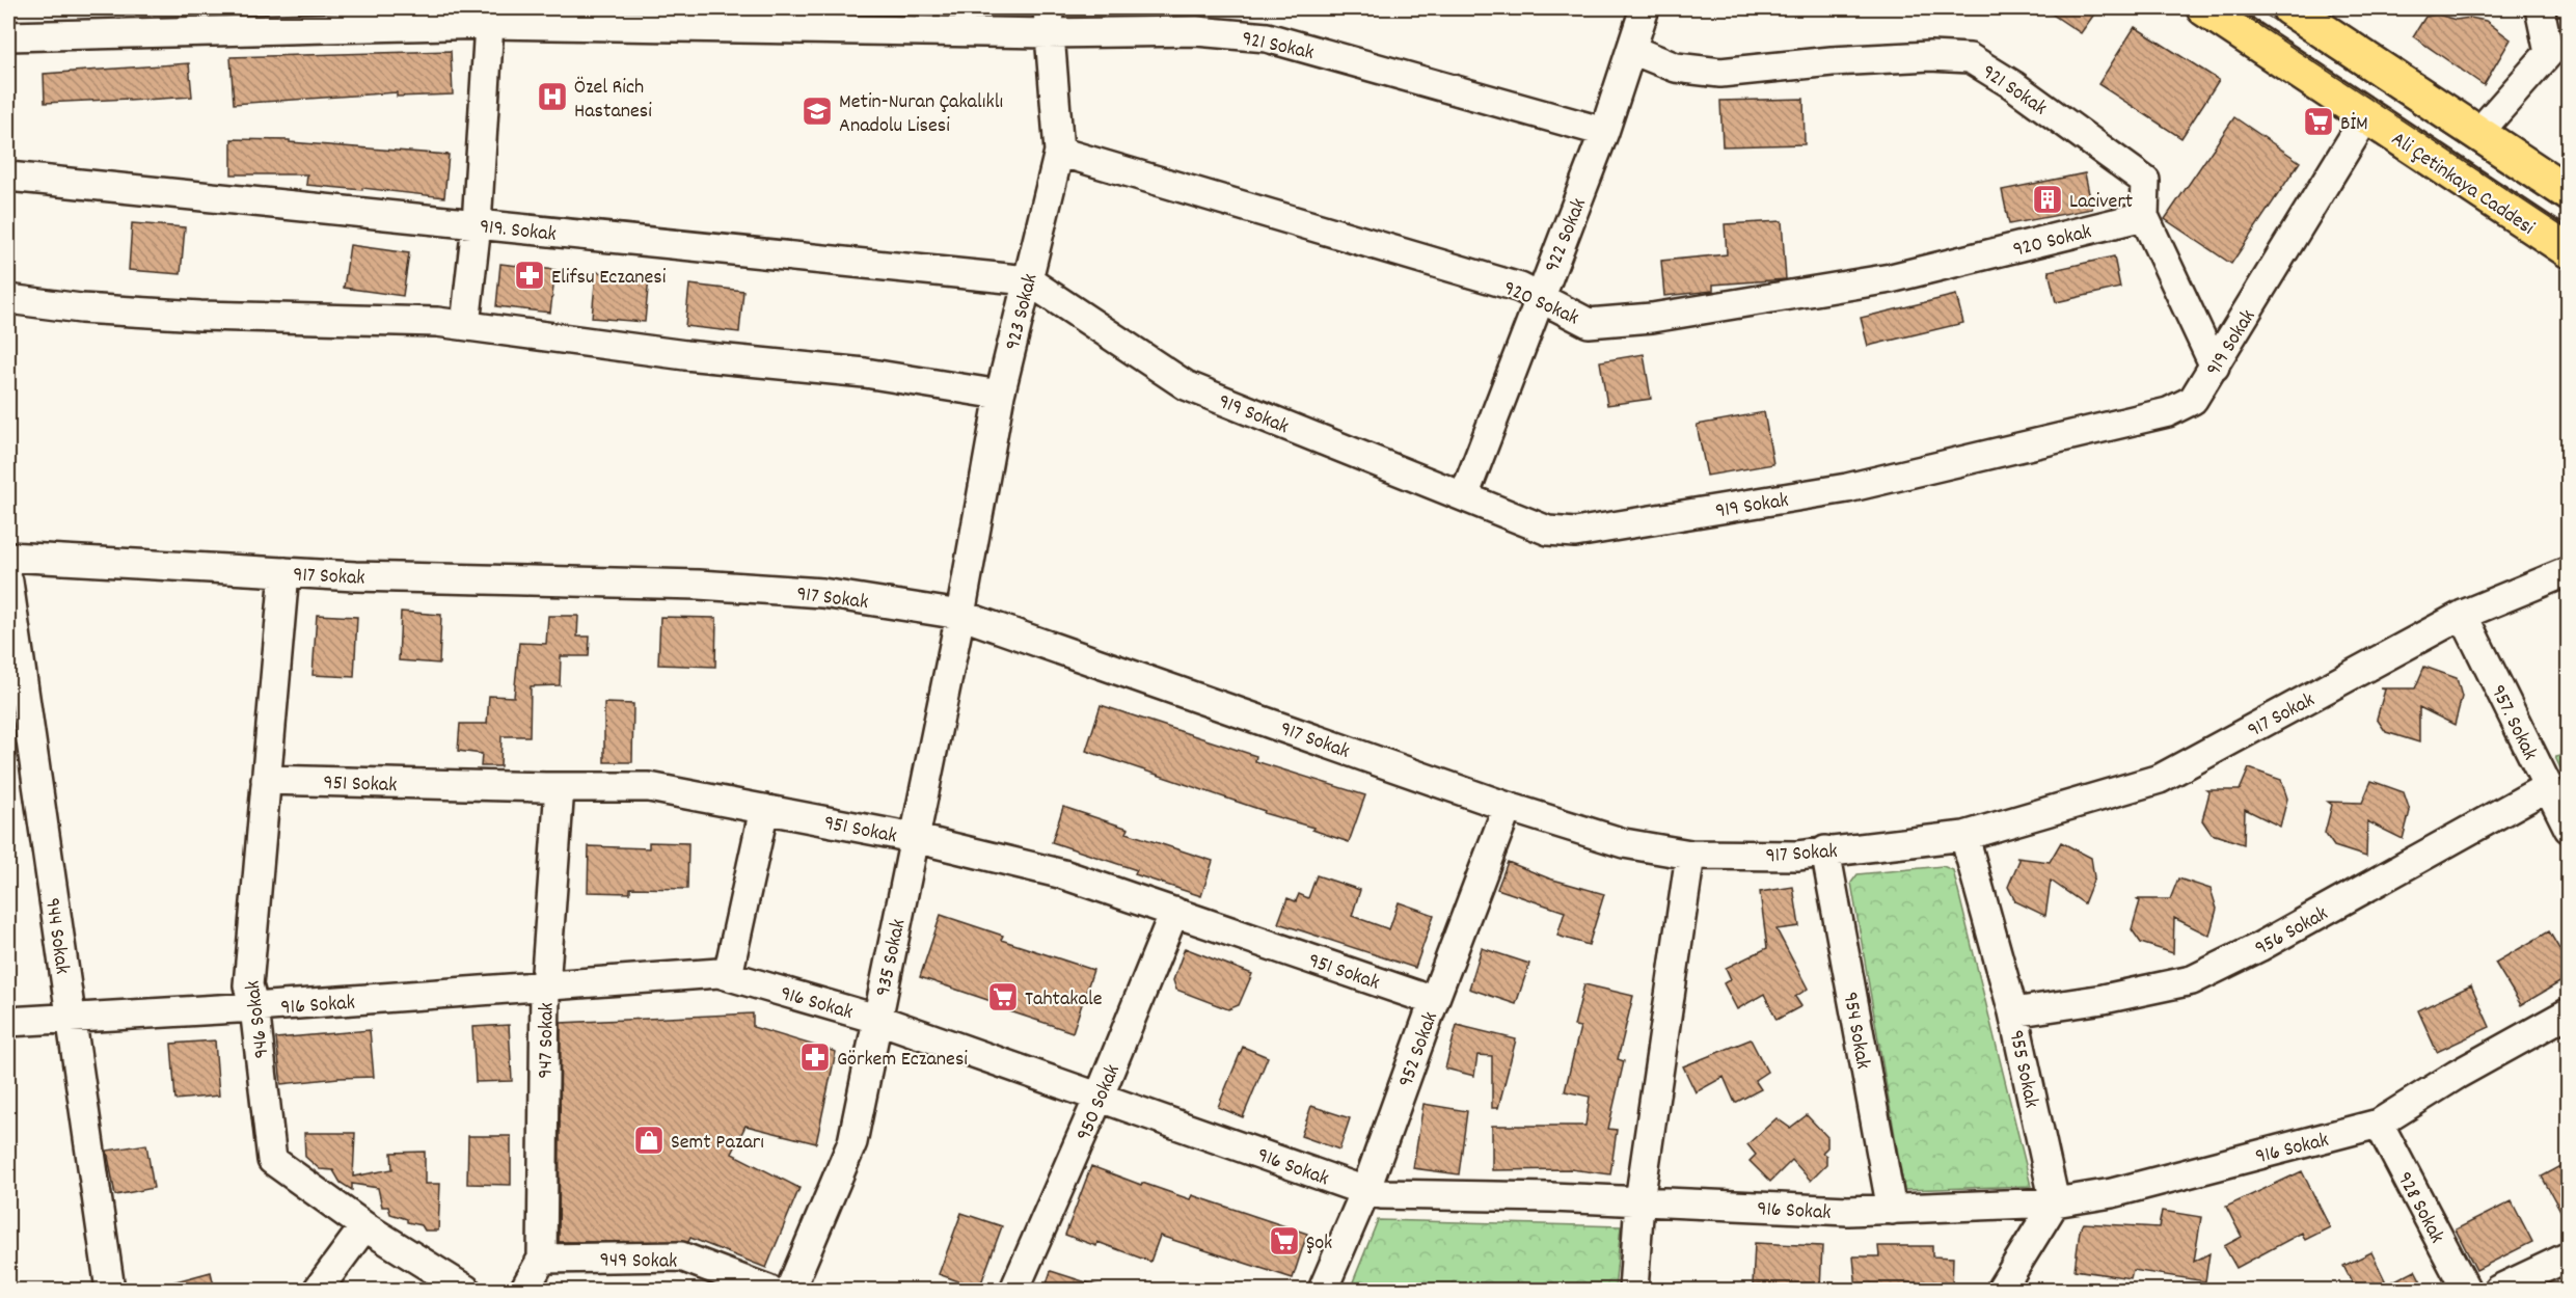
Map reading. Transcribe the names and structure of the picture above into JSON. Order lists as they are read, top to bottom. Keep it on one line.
{"streets":{"main road":["Ali Çetinkaya Caddesi"],"street":["921 Sokak","919. Sokak","922 Sokak","920 Sokak","923 Sokak","919 Sokak","917 Sokak","957. Sokak","951 Sokak","956 Sokak","944 Sokak","935 Sokak","916 Sokak","946 Sokak","954 Sokak","947 Sokak","952 Sokak","955 Sokak","950 Sokak","928 Sokak","949 Sokak"]},"crossings":[["921 Sokak","922 Sokak"],["921 Sokak","920 Sokak"],["921 Sokak","923 Sokak"],["921 Sokak","919 Sokak"],["Ali Çetinkaya Caddesi","919 Sokak"],["919. Sokak","923 Sokak"],["919. Sokak","919 Sokak"],["922 Sokak","920 Sokak"],["922 Sokak","919 Sokak"],["920 Sokak","923 Sokak"],["923 Sokak","919 Sokak"],["923 Sokak","917 Sokak"],["923 Sokak","935 Sokak"],["917 Sokak","957. Sokak"],["917 Sokak","935 Sokak"],["917 Sokak","946 Sokak"],["917 Sokak","954 Sokak"],["917 Sokak","952 Sokak"],["917 Sokak","955 Sokak"],["957. Sokak","956 Sokak"],["951 Sokak","935 Sokak"],["951 Sokak","946 Sokak"],["951 Sokak","947 Sokak"],["951 Sokak","952 Sokak"],["951 Sokak","950 Sokak"],["956 Sokak","955 Sokak"],["944 Sokak","916 Sokak"],["935 Sokak","916 Sokak"],["916 Sokak","946 Sokak"],["916 Sokak","954 Sokak"],["916 Sokak","947 Sokak"],["916 Sokak","952 Sokak"],["916 Sokak","955 Sokak"],["916 Sokak","950 Sokak"],["916 Sokak","928 Sokak"],["947 Sokak","949 Sokak"]],"places":{"hospital":["Özel Rich Hastanesi"],"school or university":["Metin-Nuran Çakalıklı Anadolu Lisesi"],"supermarket":["BİM","Tahtakale","Şok"],"building":["Lacivert"],"pharmacy":["Elifsu Eczanesi","Görkem Eczanesi"],"shop":["Semt Pazarı"]}}
